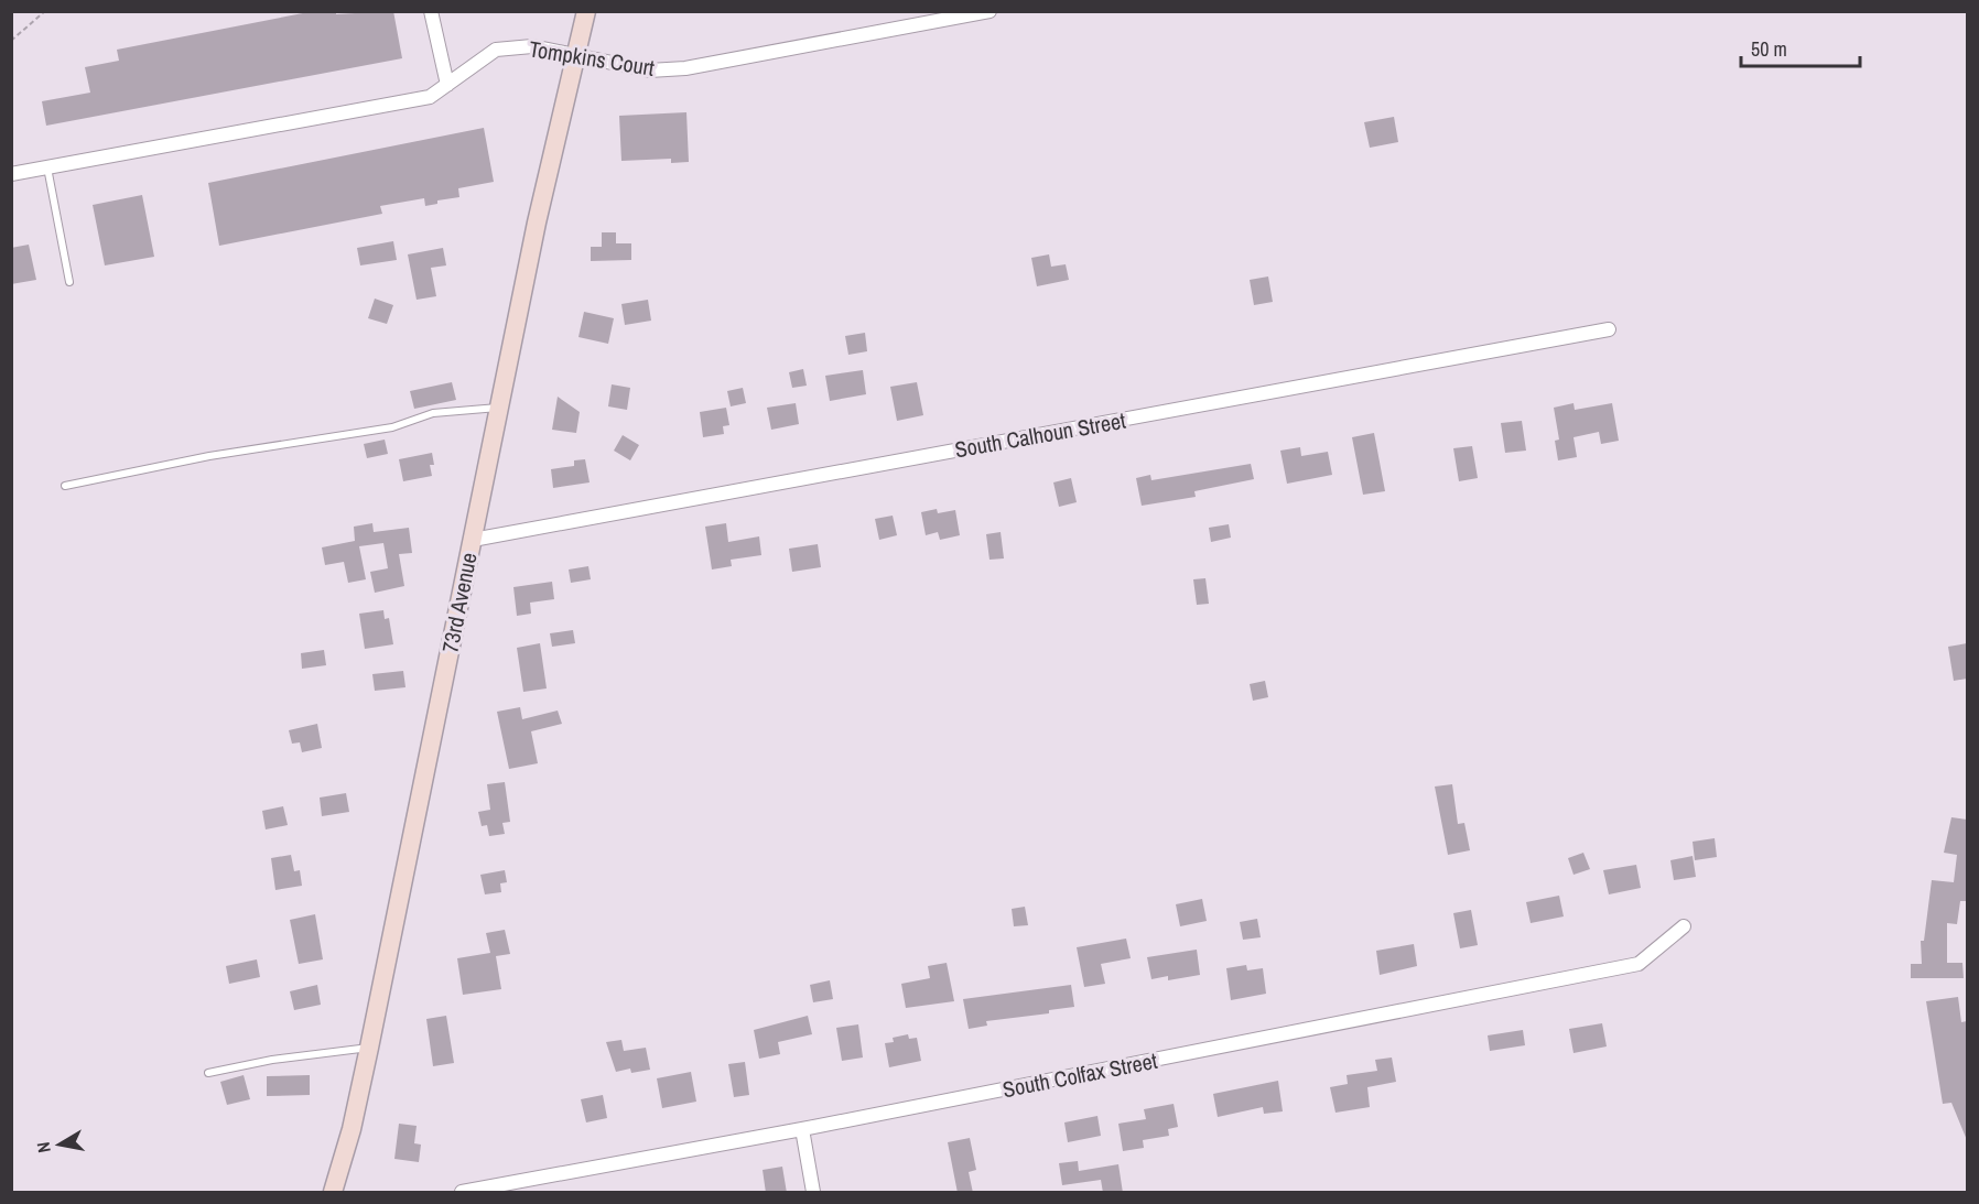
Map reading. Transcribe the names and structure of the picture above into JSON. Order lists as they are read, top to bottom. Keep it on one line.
{"streets":{"street":["Tompkins Court","South Calhoun Street","73rd Avenue","South Colfax Street"]},"crossings":[["Tompkins Court","73rd Avenue"],["South Calhoun Street","73rd Avenue"]],"scale_bar":"50 m","north":"left"}
